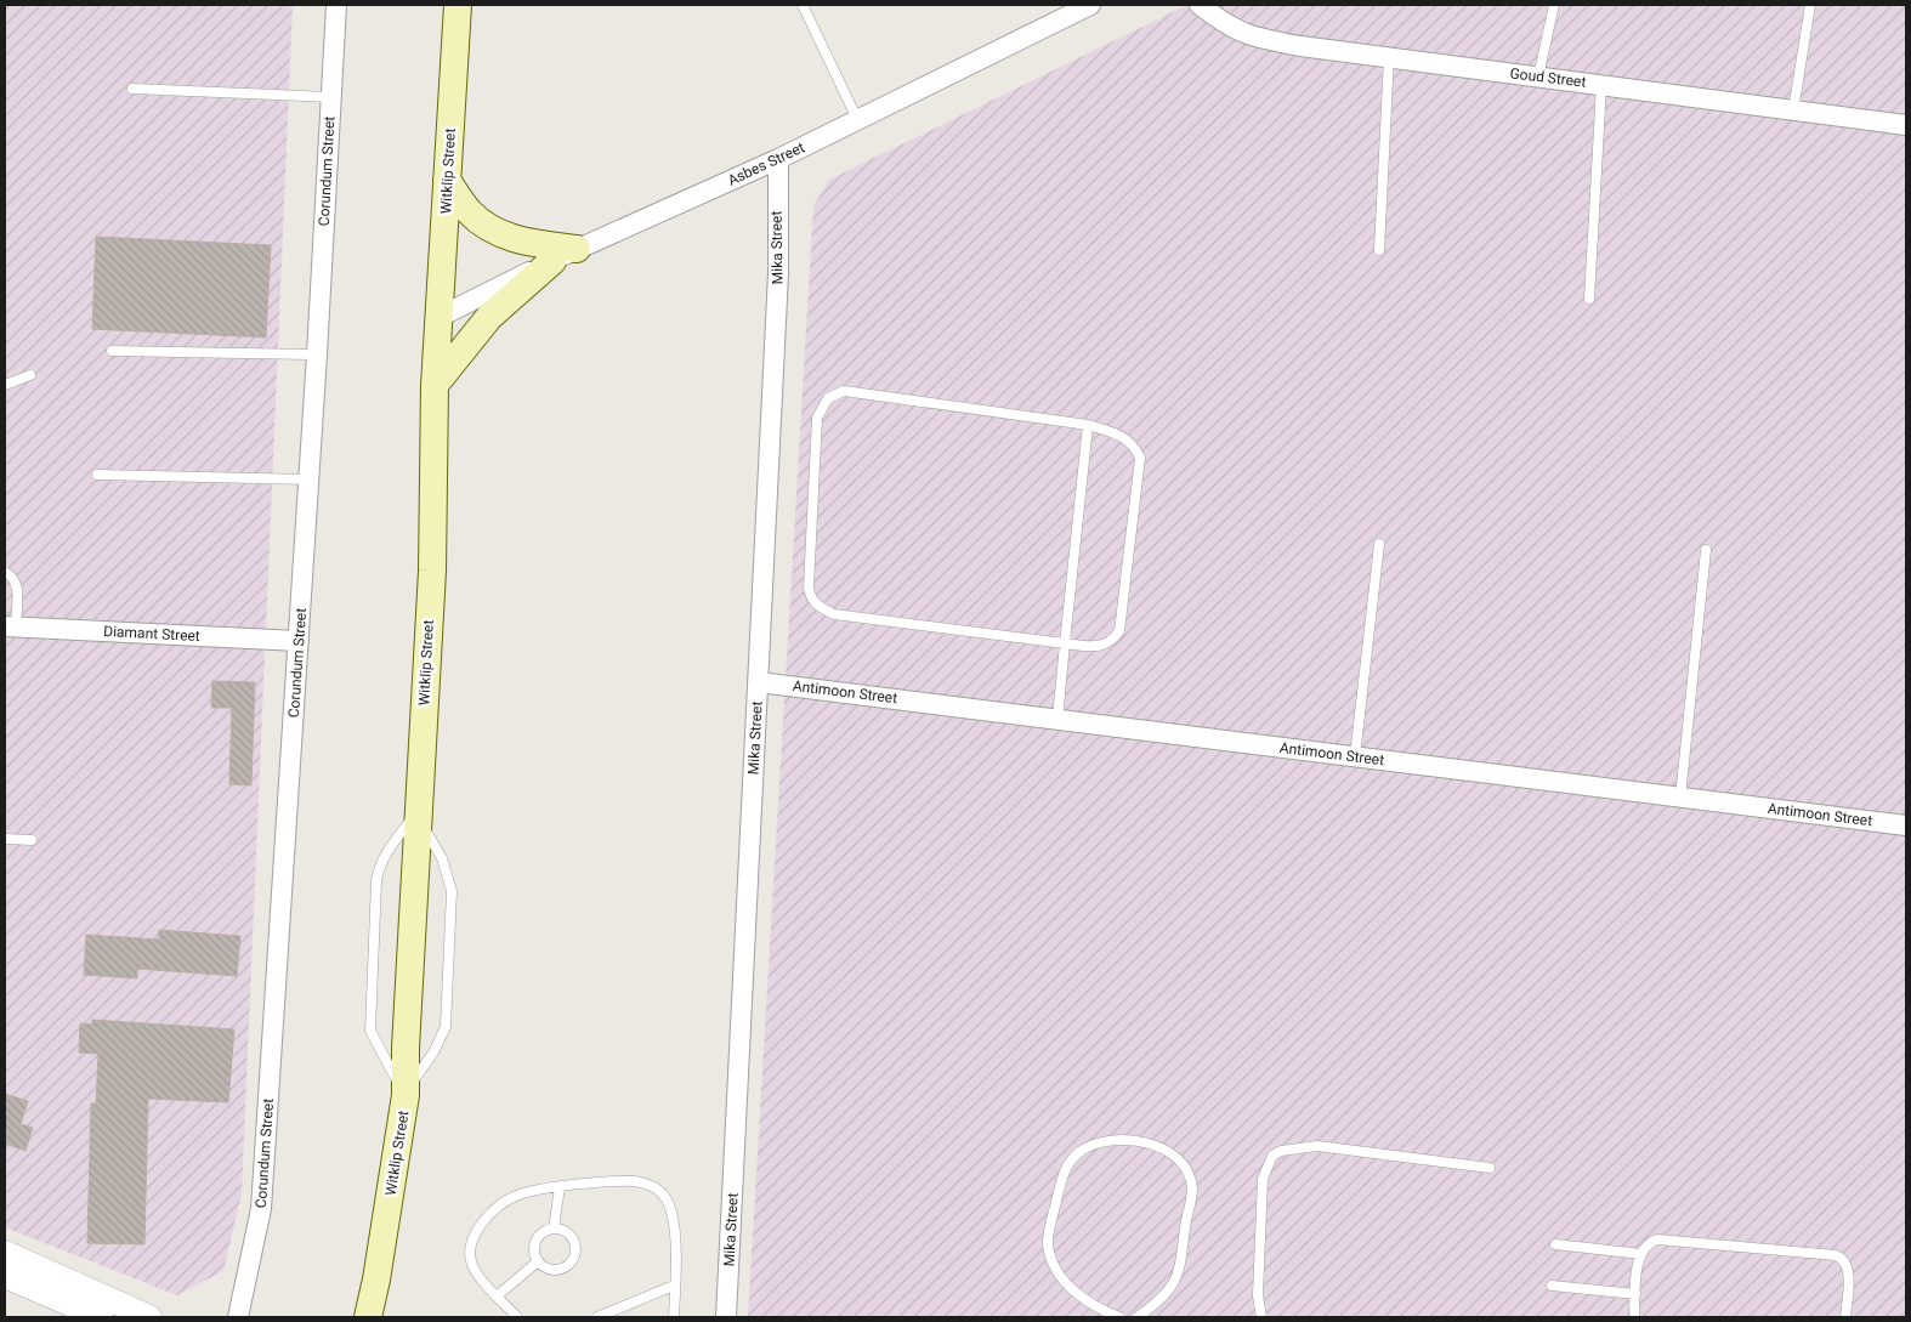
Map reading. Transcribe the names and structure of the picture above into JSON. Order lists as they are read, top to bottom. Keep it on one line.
{"streets":{"main road":["Witklip Street"],"street":["Goud Street","Asbes Street","Corundum Street","Mika Street","Diamant Street","Antimoon Street"]},"crossings":[["Asbes Street","Witklip Street"],["Asbes Street","Mika Street"],["Corundum Street","Diamant Street"],["Mika Street","Antimoon Street"]]}
